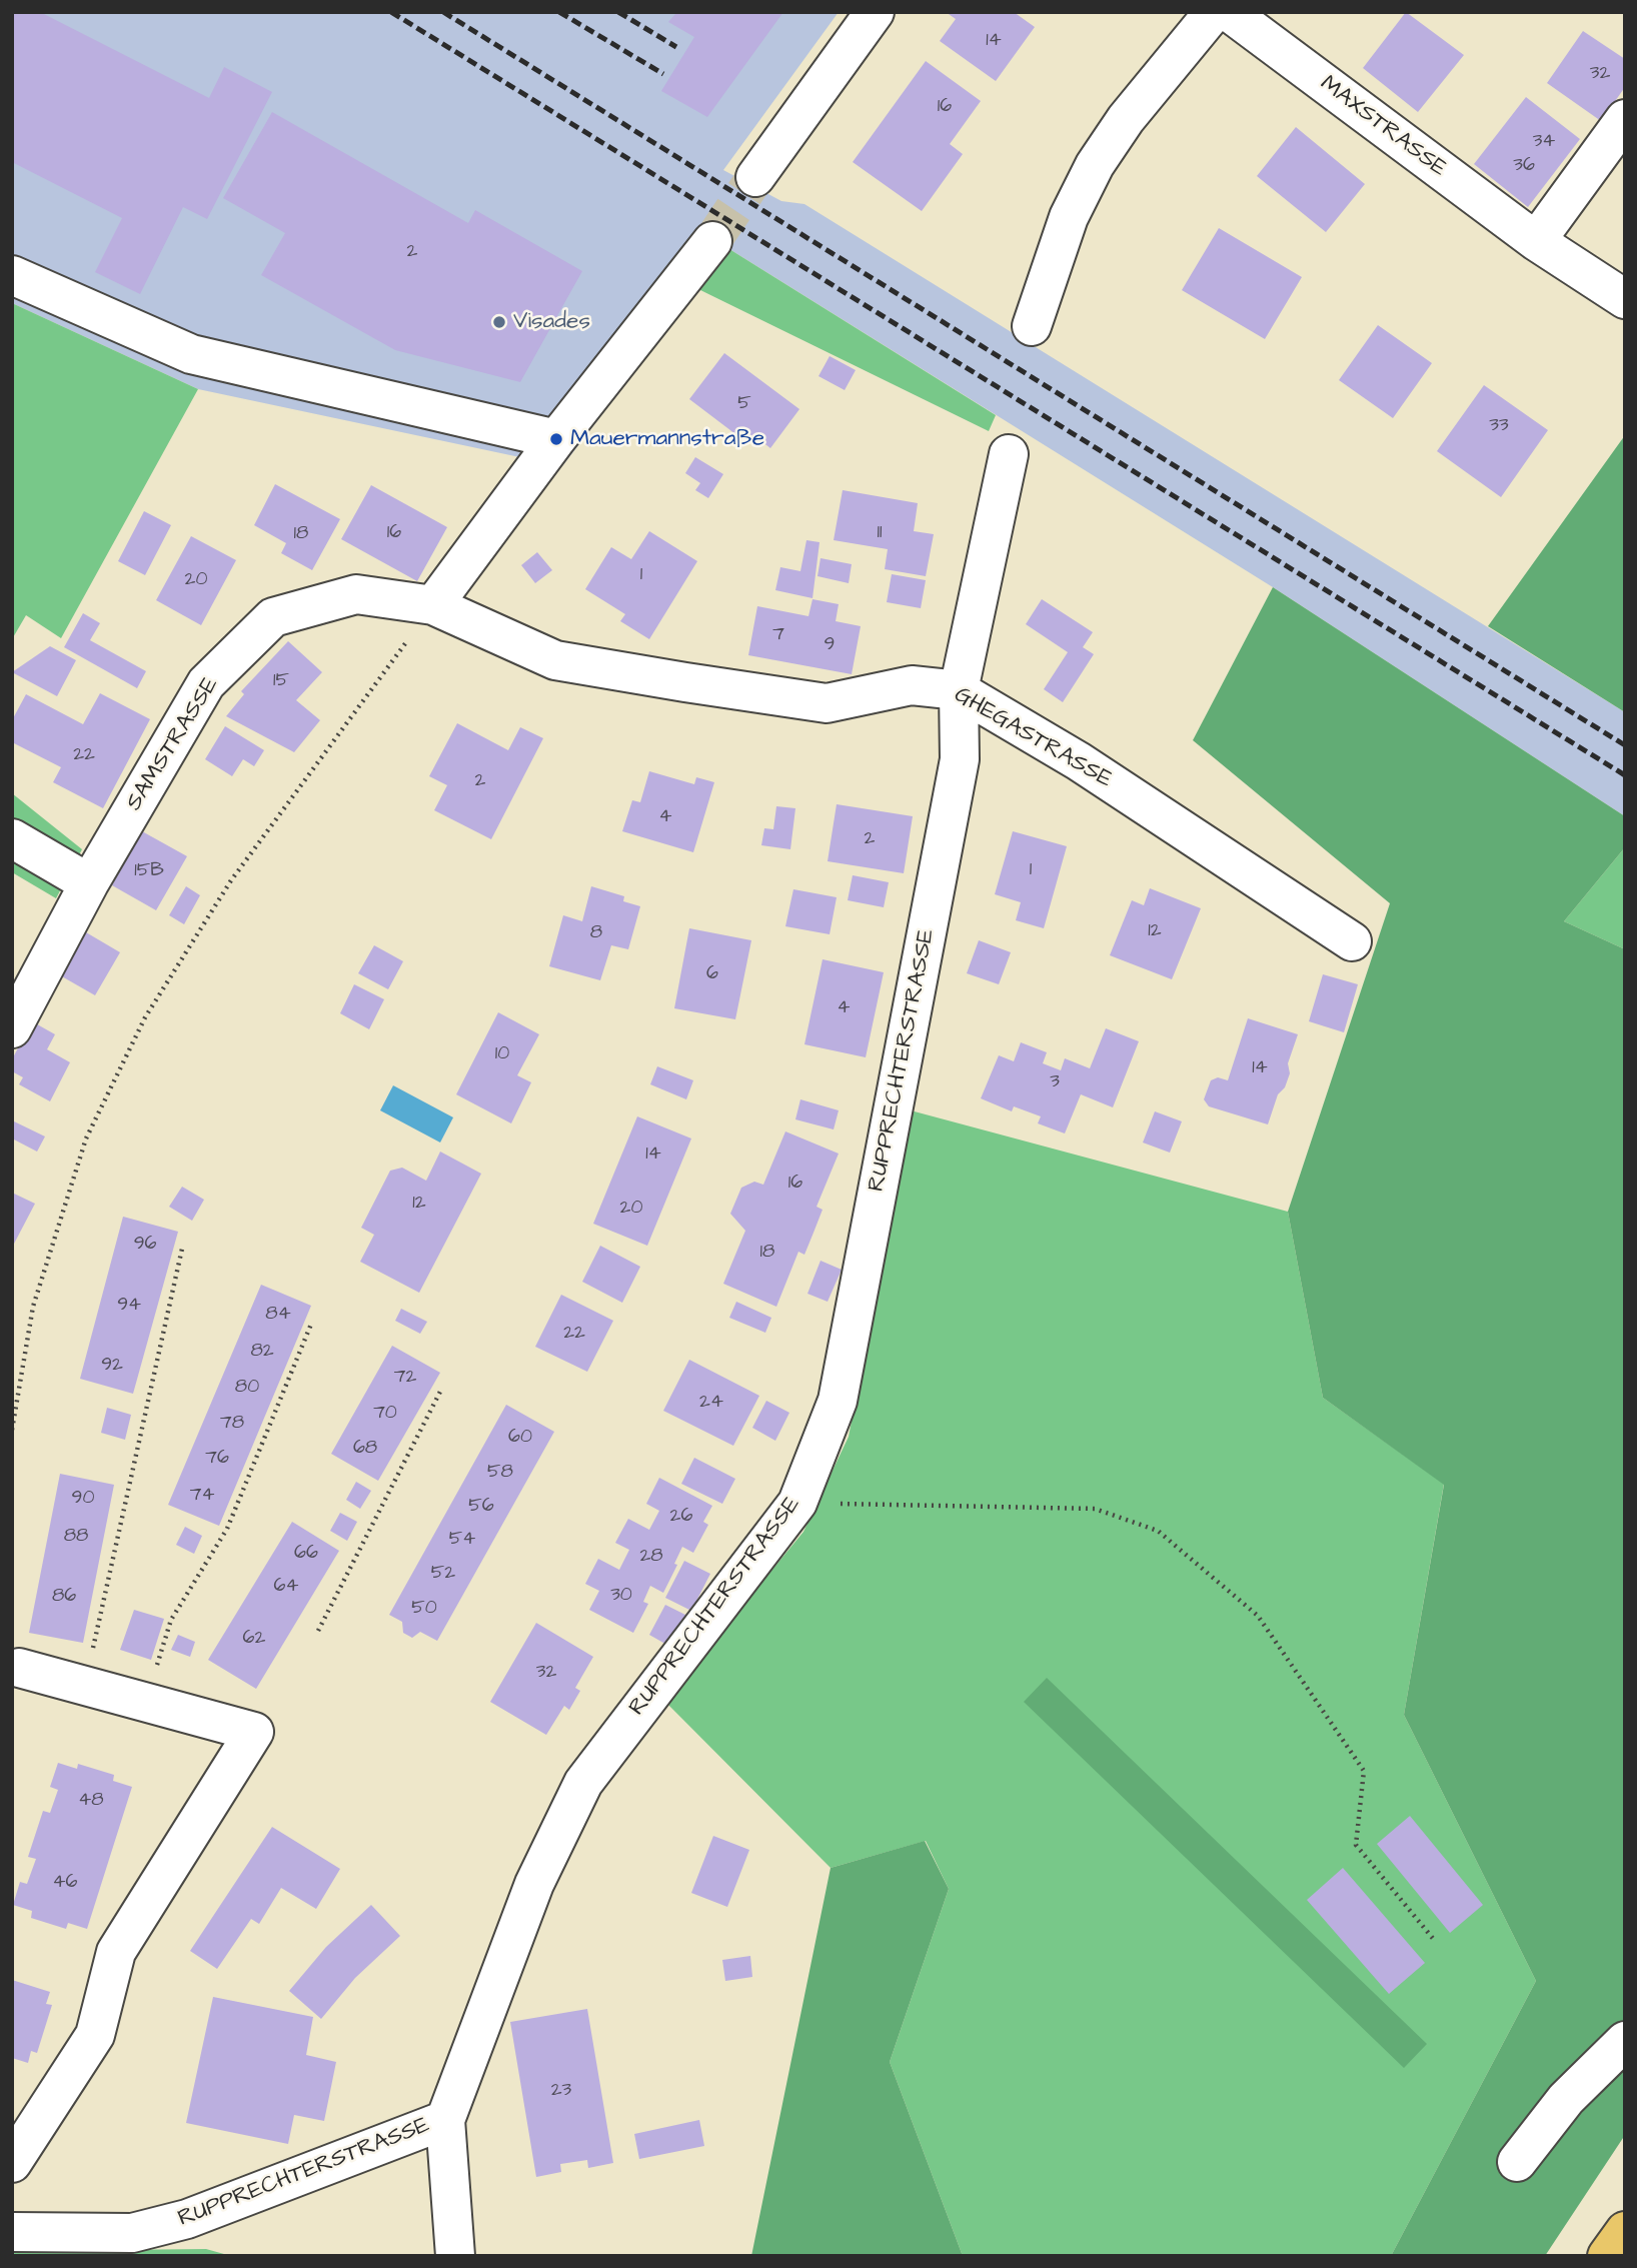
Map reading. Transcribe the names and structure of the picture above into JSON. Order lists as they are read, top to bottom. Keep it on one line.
{"streets":{"street":["MAXSTRASSE","GHEGASTRASSE","SAMSTRASSE","RUPPRECHTERSTRASSE"]},"crossings":[["GHEGASTRASSE","SAMSTRASSE"],["GHEGASTRASSE","RUPPRECHTERSTRASSE"]],"places":["Visades","Mauermannstraße"],"house_numbers":["14","32","16","34","36","2","5","33","16","11","18","1","20","7","9","15","22","2","4","2","1","15B","12","8","6","4","10","14","3","14","16","12","20","96","18","94","84","22","82","92","72","80","24","70","78","60","68","76","58","74","90","56","26","88","54","66","28","52","64","30","86","50","62","32","48","46","23"]}
